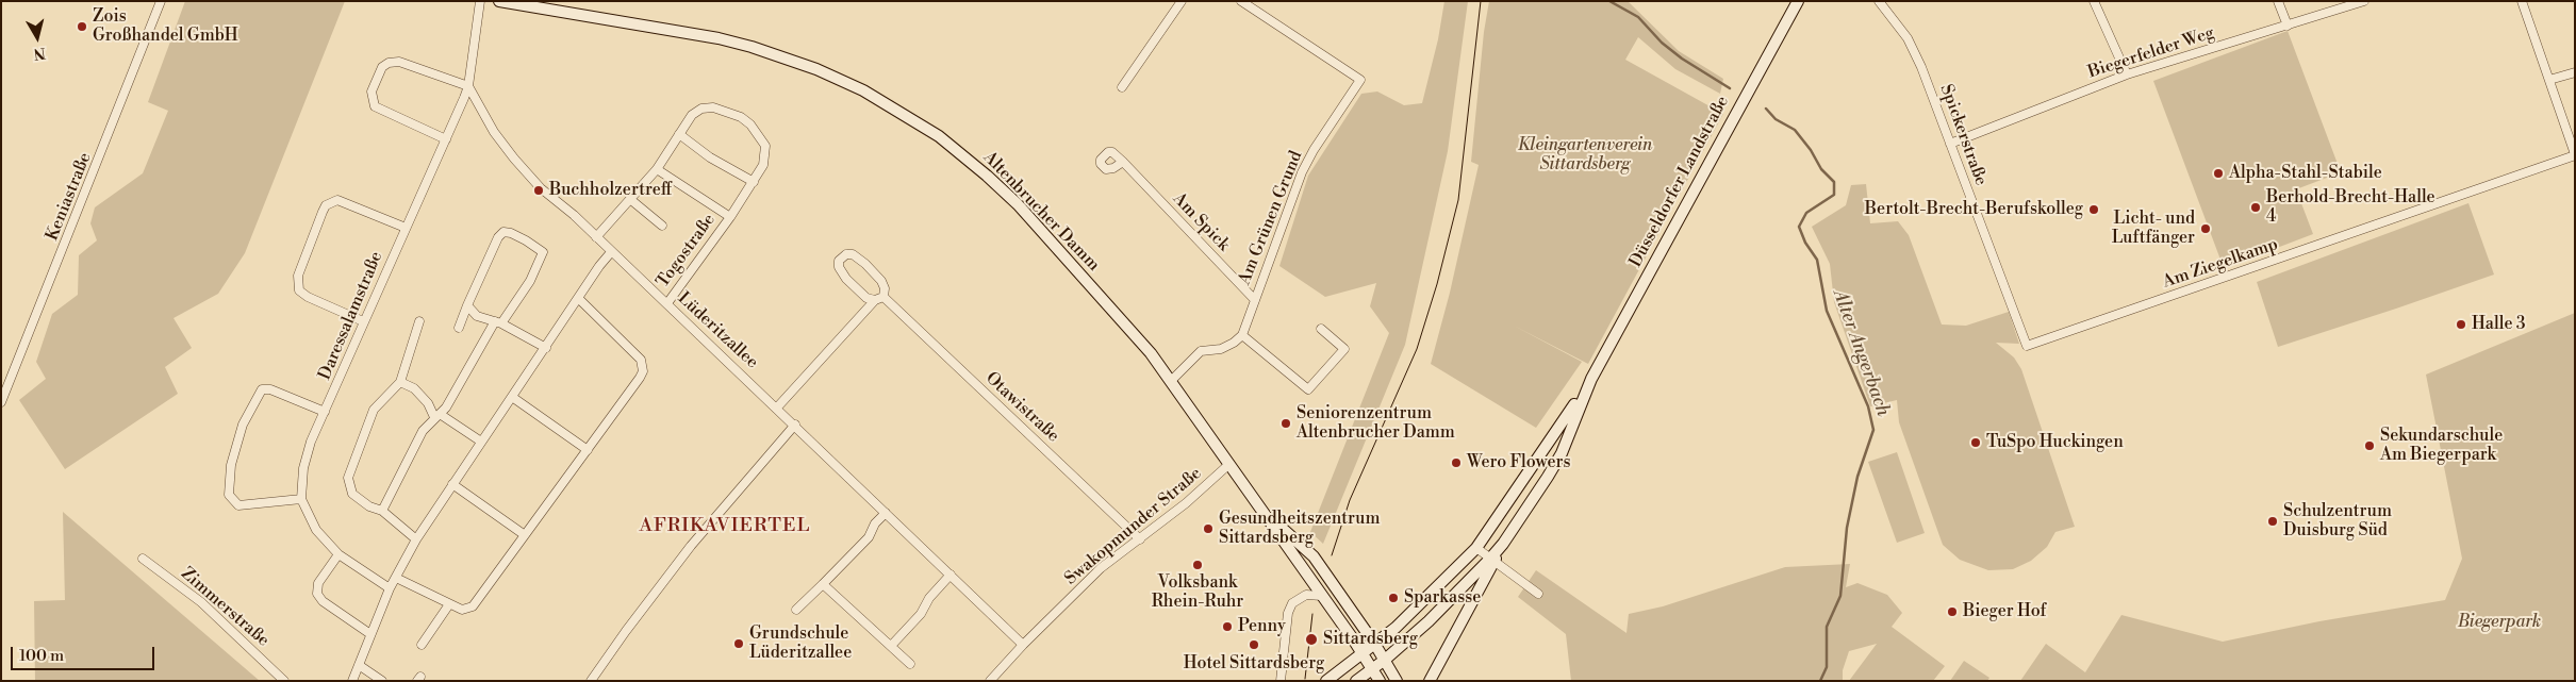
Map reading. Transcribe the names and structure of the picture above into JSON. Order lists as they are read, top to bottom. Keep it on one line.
{"streets":{"main road":["Düsseldorfer Landstraße","Altenbrucher Damm"],"street":["Biegerfelder Weg","Spickerstraße","Keniastraße","Am Grünen Grund","Am Spick","Togostraße","Am Ziegelkamp","Daressalamstraße","Lüderitzallee","Otawistraße","Swakopmunder Straße","Zimmerstraße"]},"crossings":[["Biegerfelder Weg","Spickerstraße"],["Spickerstraße","Am Ziegelkamp"],["Düsseldorfer Landstraße","Altenbrucher Damm"],["Altenbrucher Damm","Swakopmunder Straße"],["Am Grünen Grund","Am Spick"],["Togostraße","Lüderitzallee"],["Daressalamstraße","Lüderitzallee"],["Lüderitzallee","Swakopmunder Straße"],["Otawistraße","Swakopmunder Straße"]],"districts":["AFRIKAVIERTEL"],"water":["Alter Angerbach"],"parks":["Kleingartenverein Sittardsberg","Biegerpark"],"places":["Zois Großhandel GmbH","Alpha-Stahl-Stabile","Buchholzertreff","Berhold-Brecht-Halle 4","Bertolt-Brecht-Berufskolleg","Licht- und Luftfänger","Halle 3","Seniorenzentrum Altenbrucher Damm","TuSpo Huckingen","Sekundarschule Am Biegerpark","Wero Flowers","Schulzentrum Duisburg Süd","Gesundheitszentrum Sittardsberg","Volksbank Rhein-Ruhr","Sparkasse","Bieger Hof","Penny","Sittardsberg","Grundschule Lüderitzallee","Hotel Sittardsberg"],"scale_bar":"100 m","north":"bottom"}
